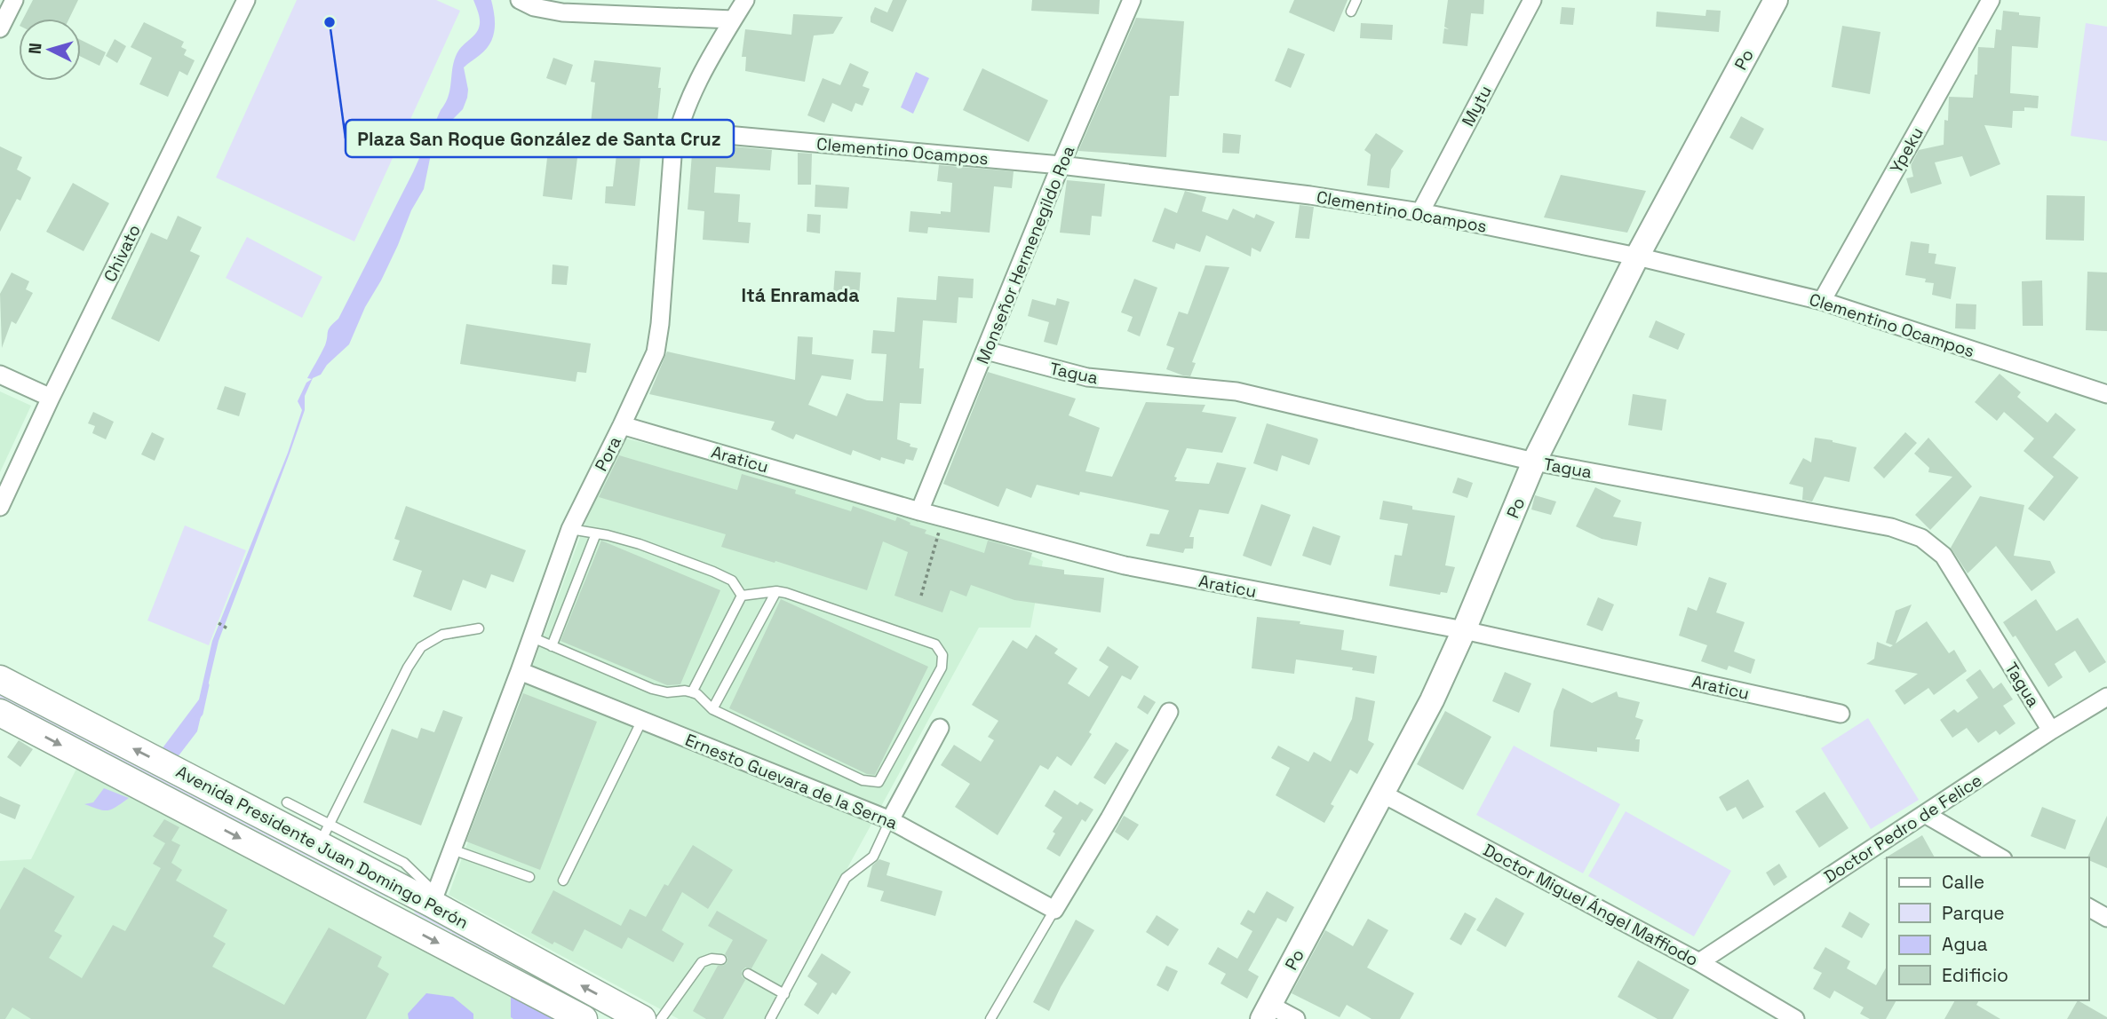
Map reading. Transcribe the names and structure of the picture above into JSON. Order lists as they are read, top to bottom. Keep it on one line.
{"streets":{"main road":["Avenida Presidente Juan Domingo Perón"],"street":["Po","Mytu","Ypeku","Clementino Ocampos","Chivato","Monseñor Hermenegildo Roa","Tagua","Pora","Araticu","Ernesto Guevara de la Serna","Doctor Pedro de Felice","Doctor Miguel Ángel Maffiodo"]},"crossings":[["Po","Clementino Ocampos"],["Po","Tagua"],["Po","Araticu"],["Po","Doctor Miguel Ángel Maffiodo"],["Mytu","Clementino Ocampos"],["Ypeku","Clementino Ocampos"],["Clementino Ocampos","Monseñor Hermenegildo Roa"],["Clementino Ocampos","Pora"],["Monseñor Hermenegildo Roa","Tagua"],["Monseñor Hermenegildo Roa","Araticu"],["Tagua","Doctor Pedro de Felice"],["Pora","Araticu"],["Pora","Ernesto Guevara de la Serna"],["Pora","Avenida Presidente Juan Domingo Perón"],["Doctor Pedro de Felice","Doctor Miguel Ángel Maffiodo"]],"districts":["Itá Enramada"],"places":["Plaza San Roque González de Santa Cruz"],"legend":["Calle","Parque","Agua","Edificio"],"north":"left"}
